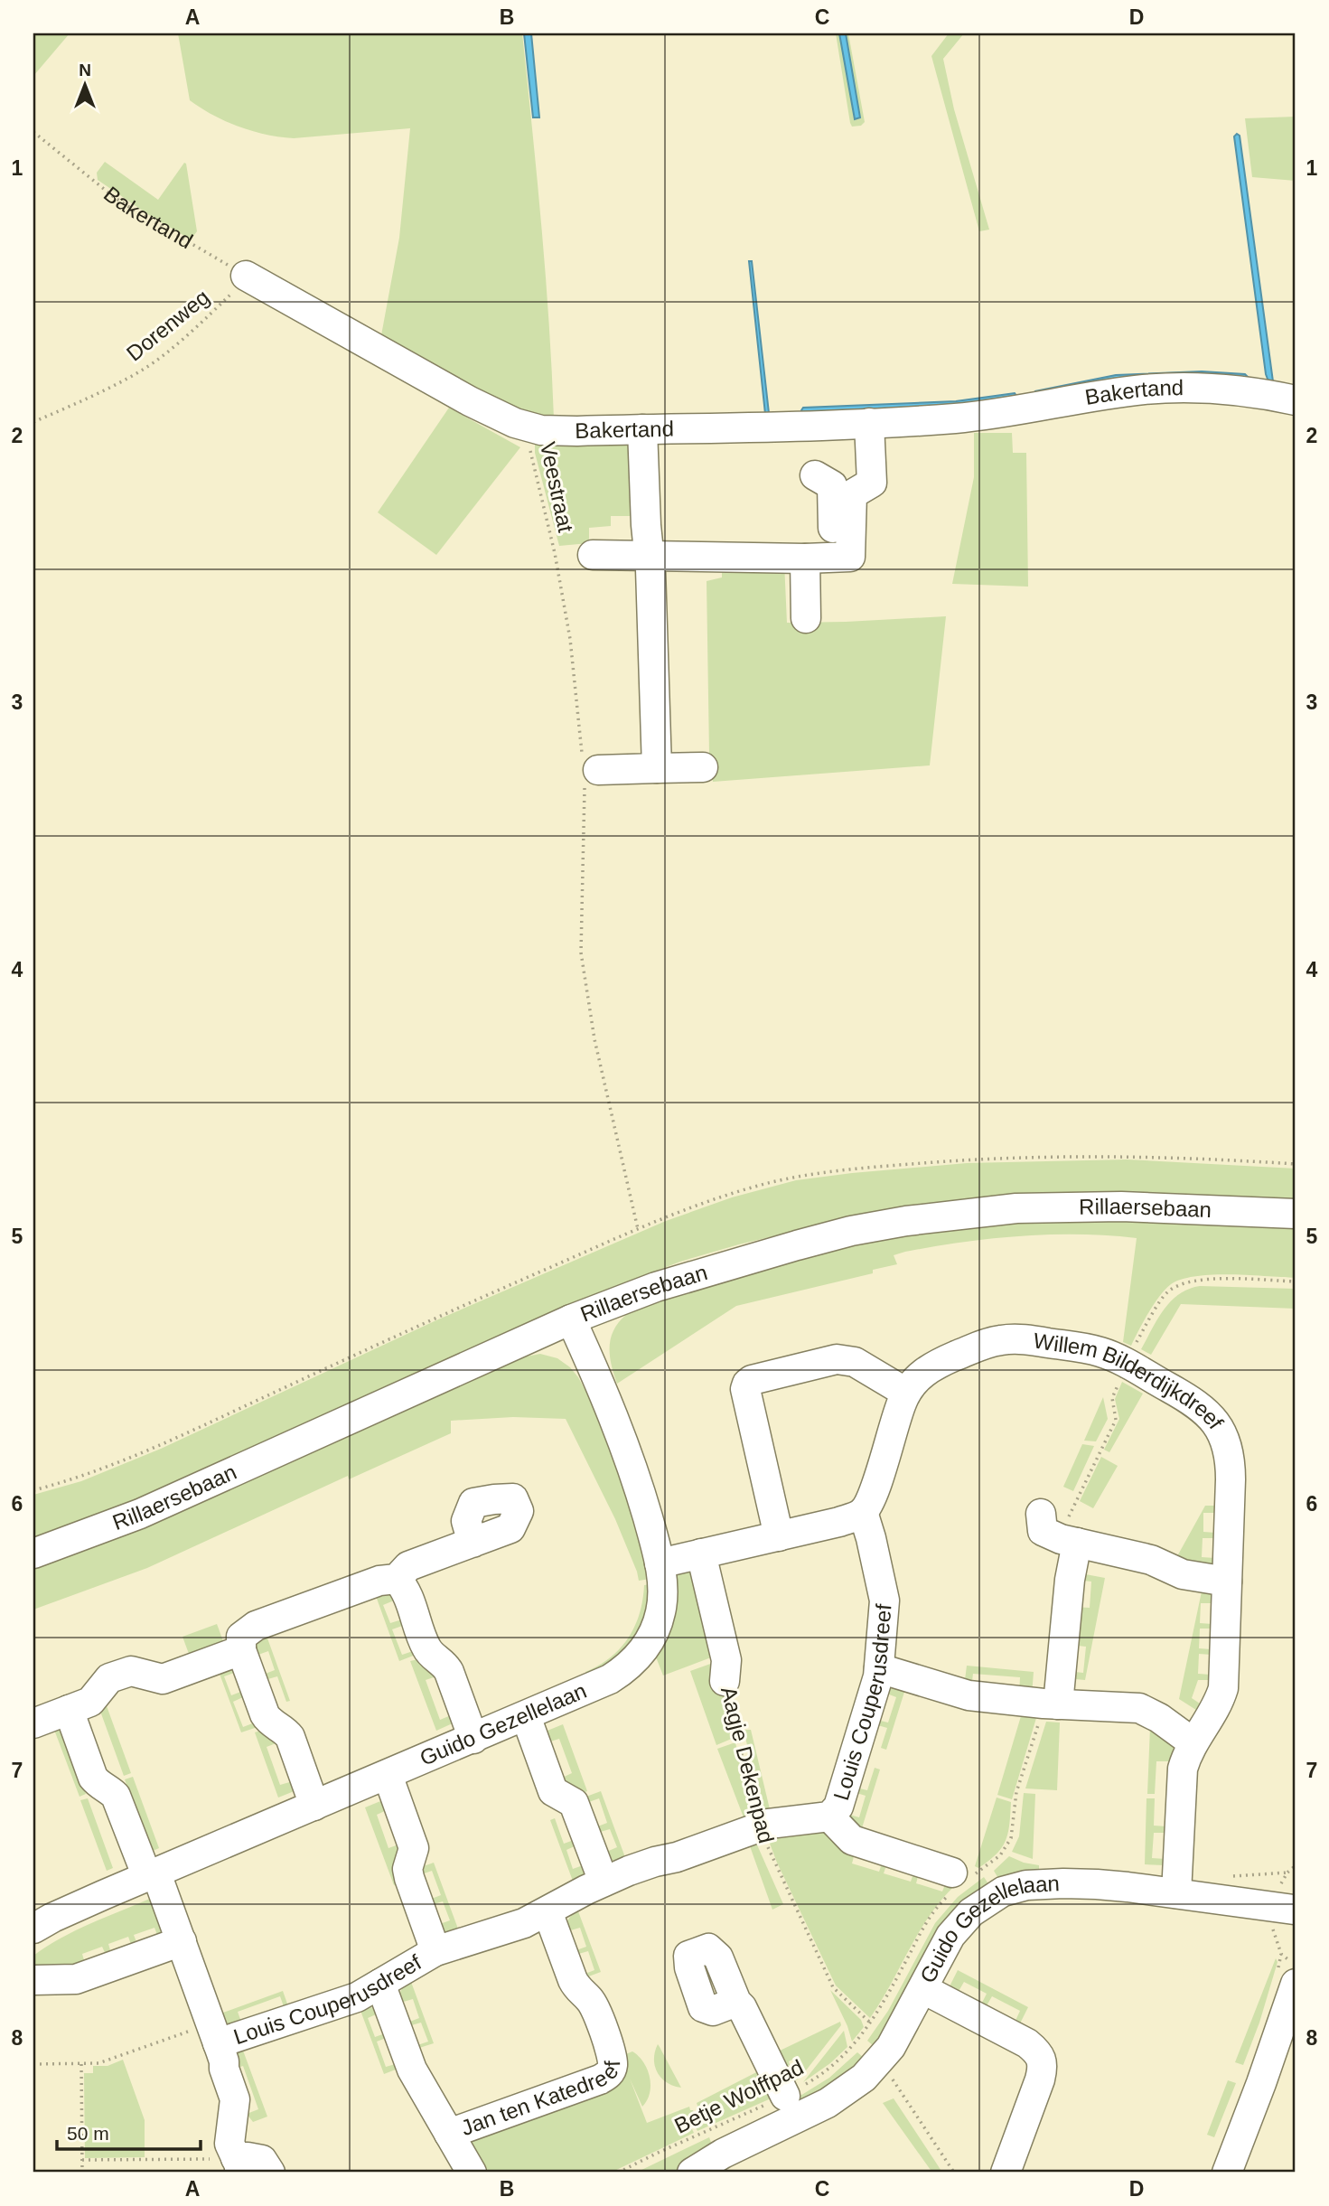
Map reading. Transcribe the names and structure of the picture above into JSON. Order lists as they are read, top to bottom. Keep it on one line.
{"streets":{"street":["Bakertand","Rillaersebaan","Willem Bilderdijkdreef","Louis Couperusdreef","Guido Gezellelaan","Aagje Dekenpad","Jan ten Katedreef"],"path":["Dorenweg","Veestraat","Betje Wolffpad"]},"crossings":[["Bakertand","Dorenweg"],["Bakertand","Veestraat"],["Rillaersebaan","Guido Gezellelaan"],["Willem Bilderdijkdreef","Louis Couperusdreef"],["Willem Bilderdijkdreef","Guido Gezellelaan"],["Louis Couperusdreef","Guido Gezellelaan"],["Louis Couperusdreef","Aagje Dekenpad"],["Louis Couperusdreef","Jan ten Katedreef"],["Louis Couperusdreef","Betje Wolffpad"],["Aagje Dekenpad","Betje Wolffpad"]],"scale_bar":"50 m","north":"top","grid":{"columns":["A","B","C","D"],"rows":["1","2","3","4","5","6","7","8"]}}
